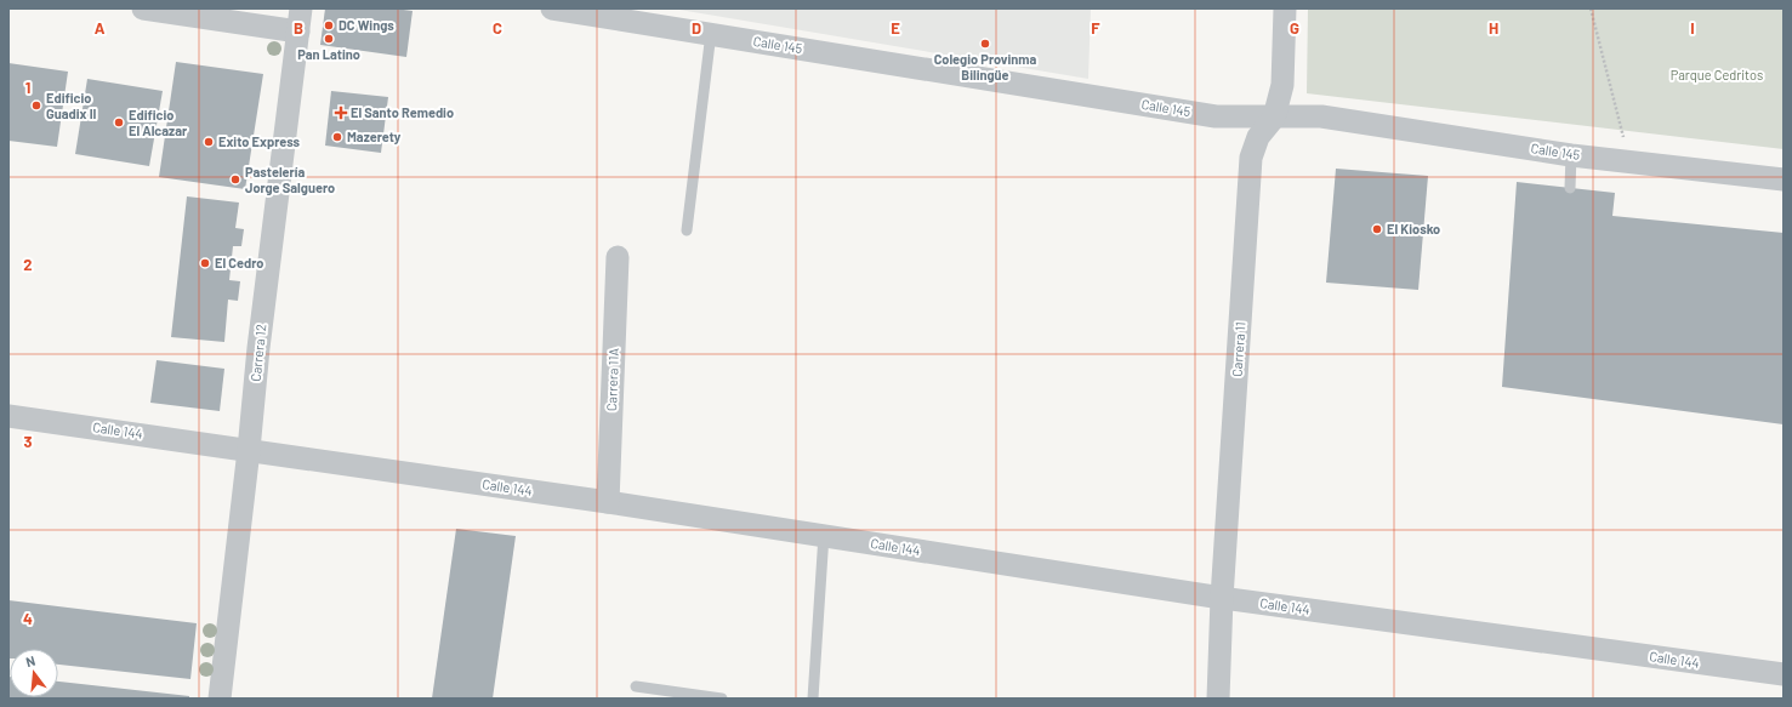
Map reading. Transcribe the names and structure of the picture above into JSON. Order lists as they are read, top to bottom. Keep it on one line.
{"streets":{"street":["Calle 145","Carrera 11","Carrera 12","Carrera 11A","Calle 144"]},"crossings":[["Calle 145","Carrera 11"],["Carrera 11","Calle 144"],["Carrera 12","Calle 144"],["Carrera 11A","Calle 144"]],"parks":["Parque Cedritos"],"places":{"other":["DC Wings","Pan Latino","Colegio Provinma Bilingüe","Edificio Guadix II","Edificio El Alcazar","Mazerety","Exito Express","Pastelería Jorge Salguero","El Kiosko","El Cedro"],"health":["El Santo Remedio"]},"north":"top","grid":{"columns":["A","B","C","D","E","F","G","H","I"],"rows":["1","2","3","4"]}}
